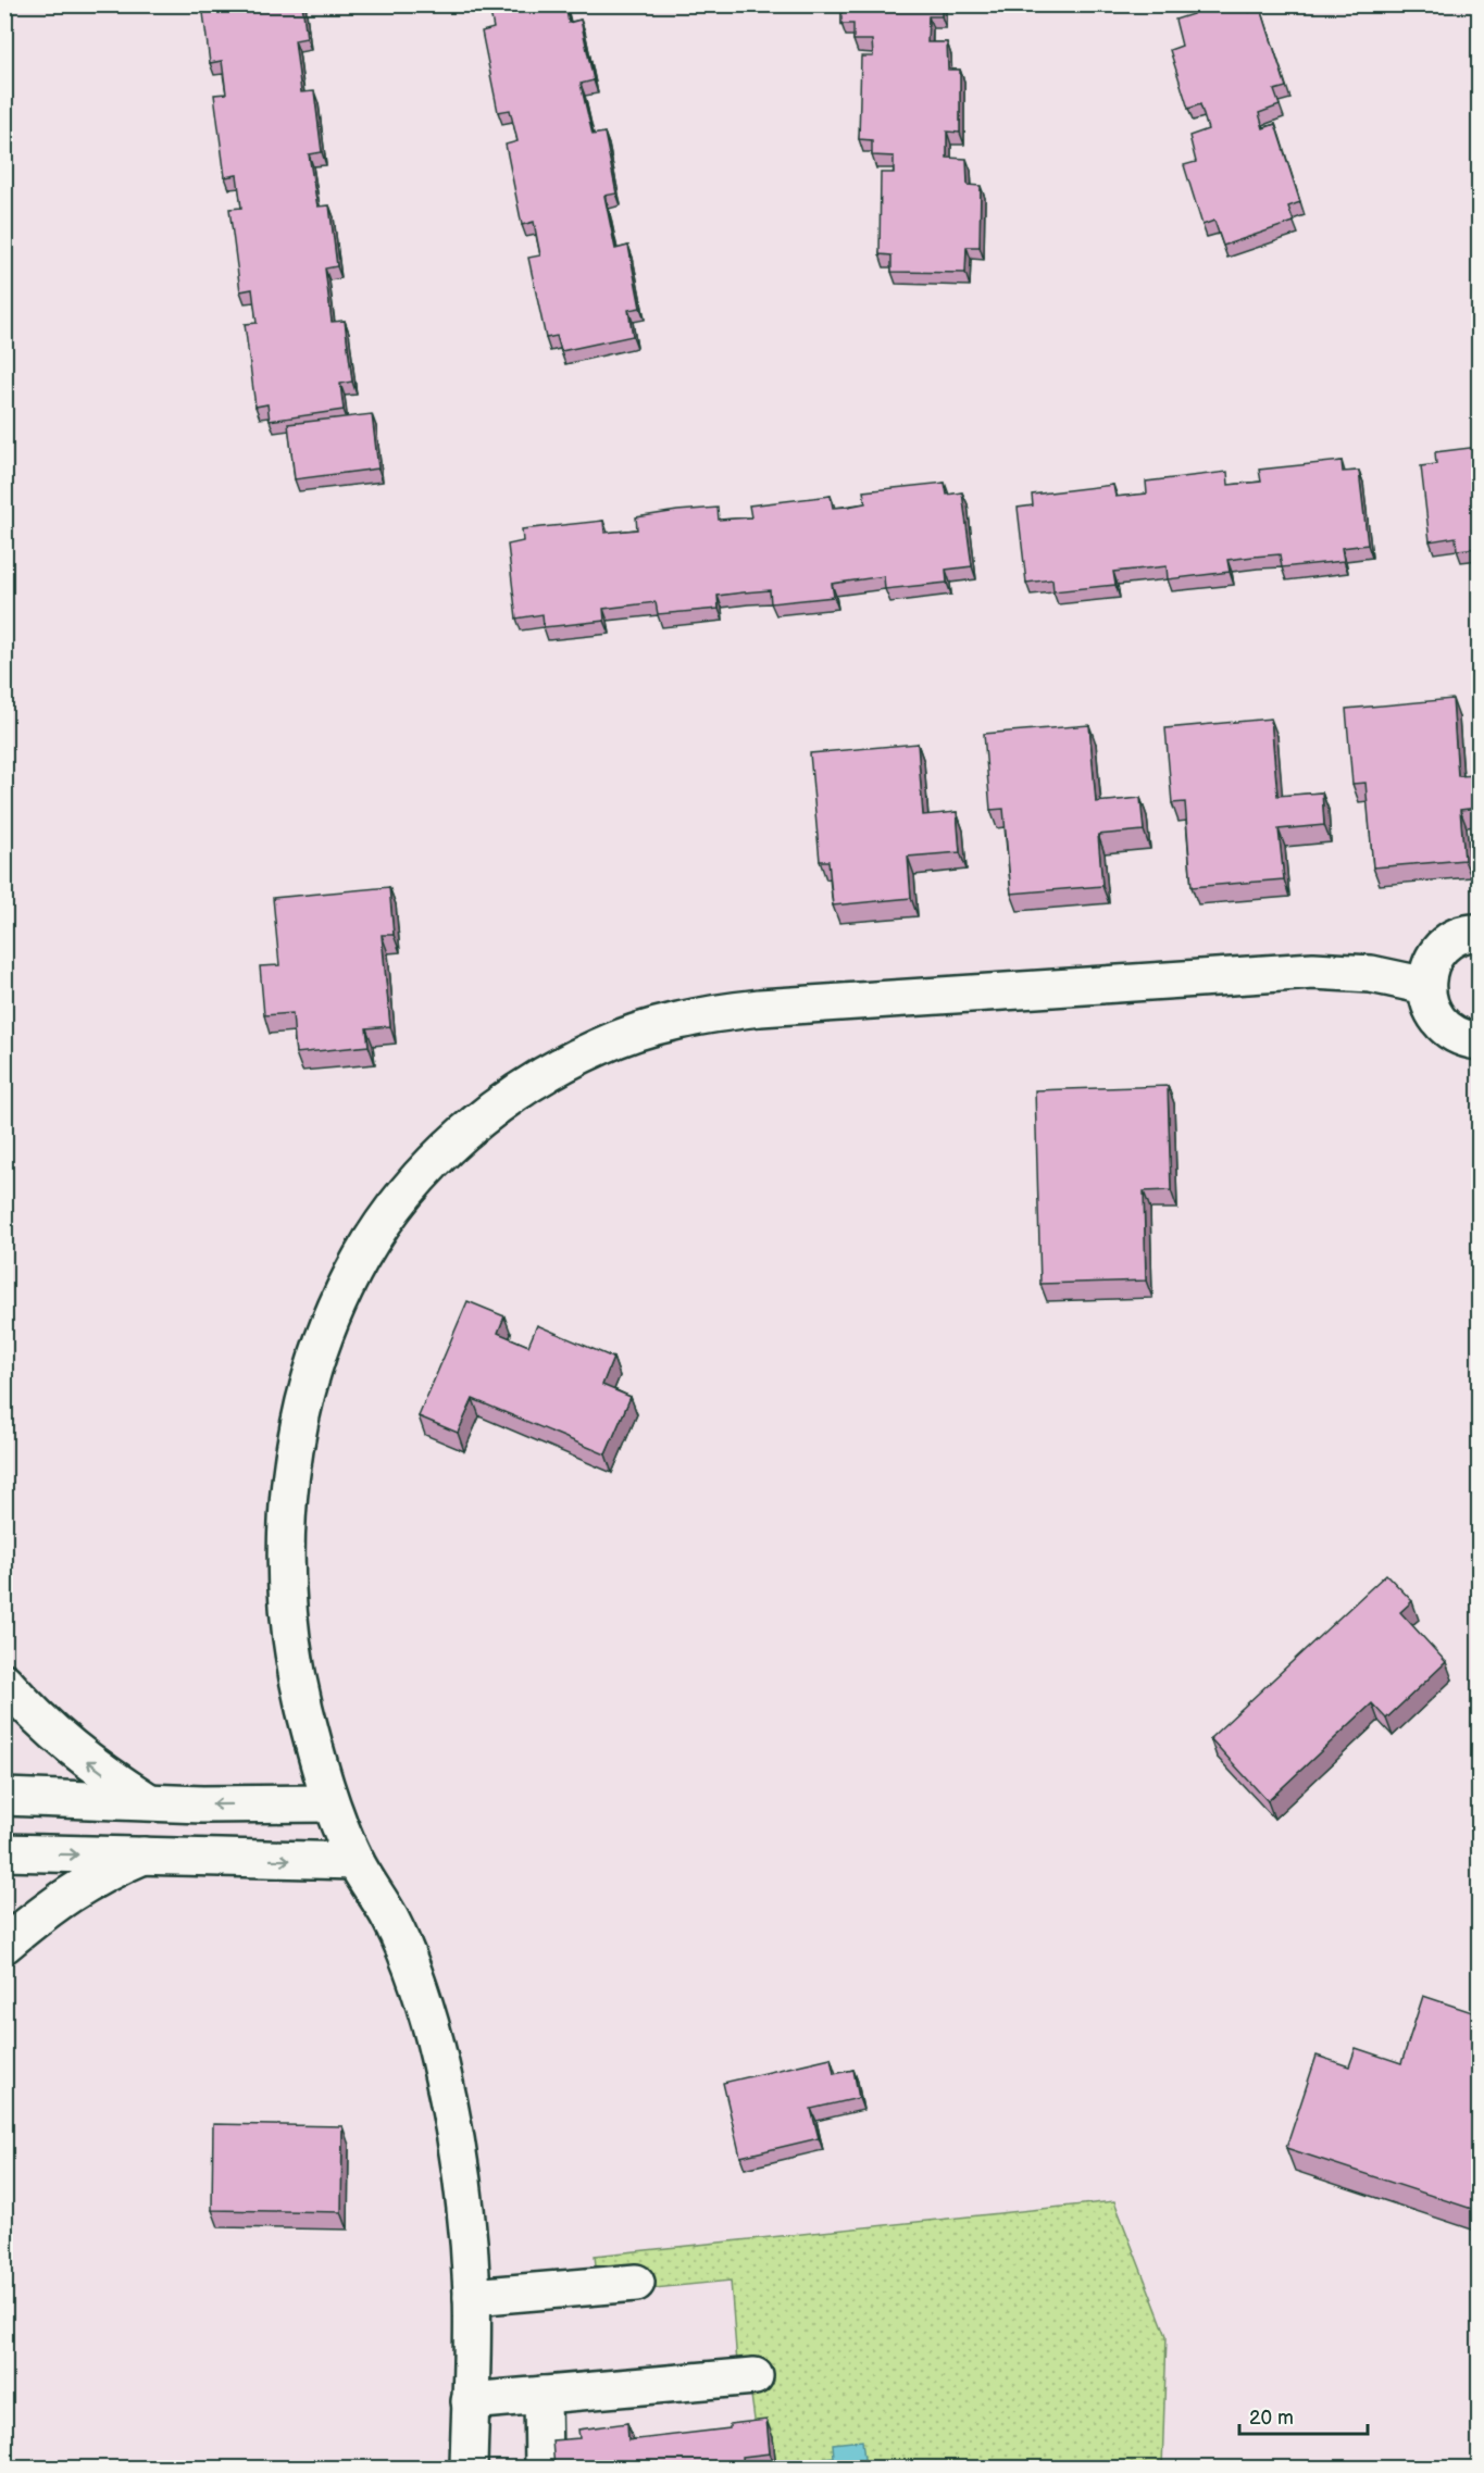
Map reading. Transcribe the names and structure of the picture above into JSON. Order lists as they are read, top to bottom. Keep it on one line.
{"scale_bar":"20 m"}
